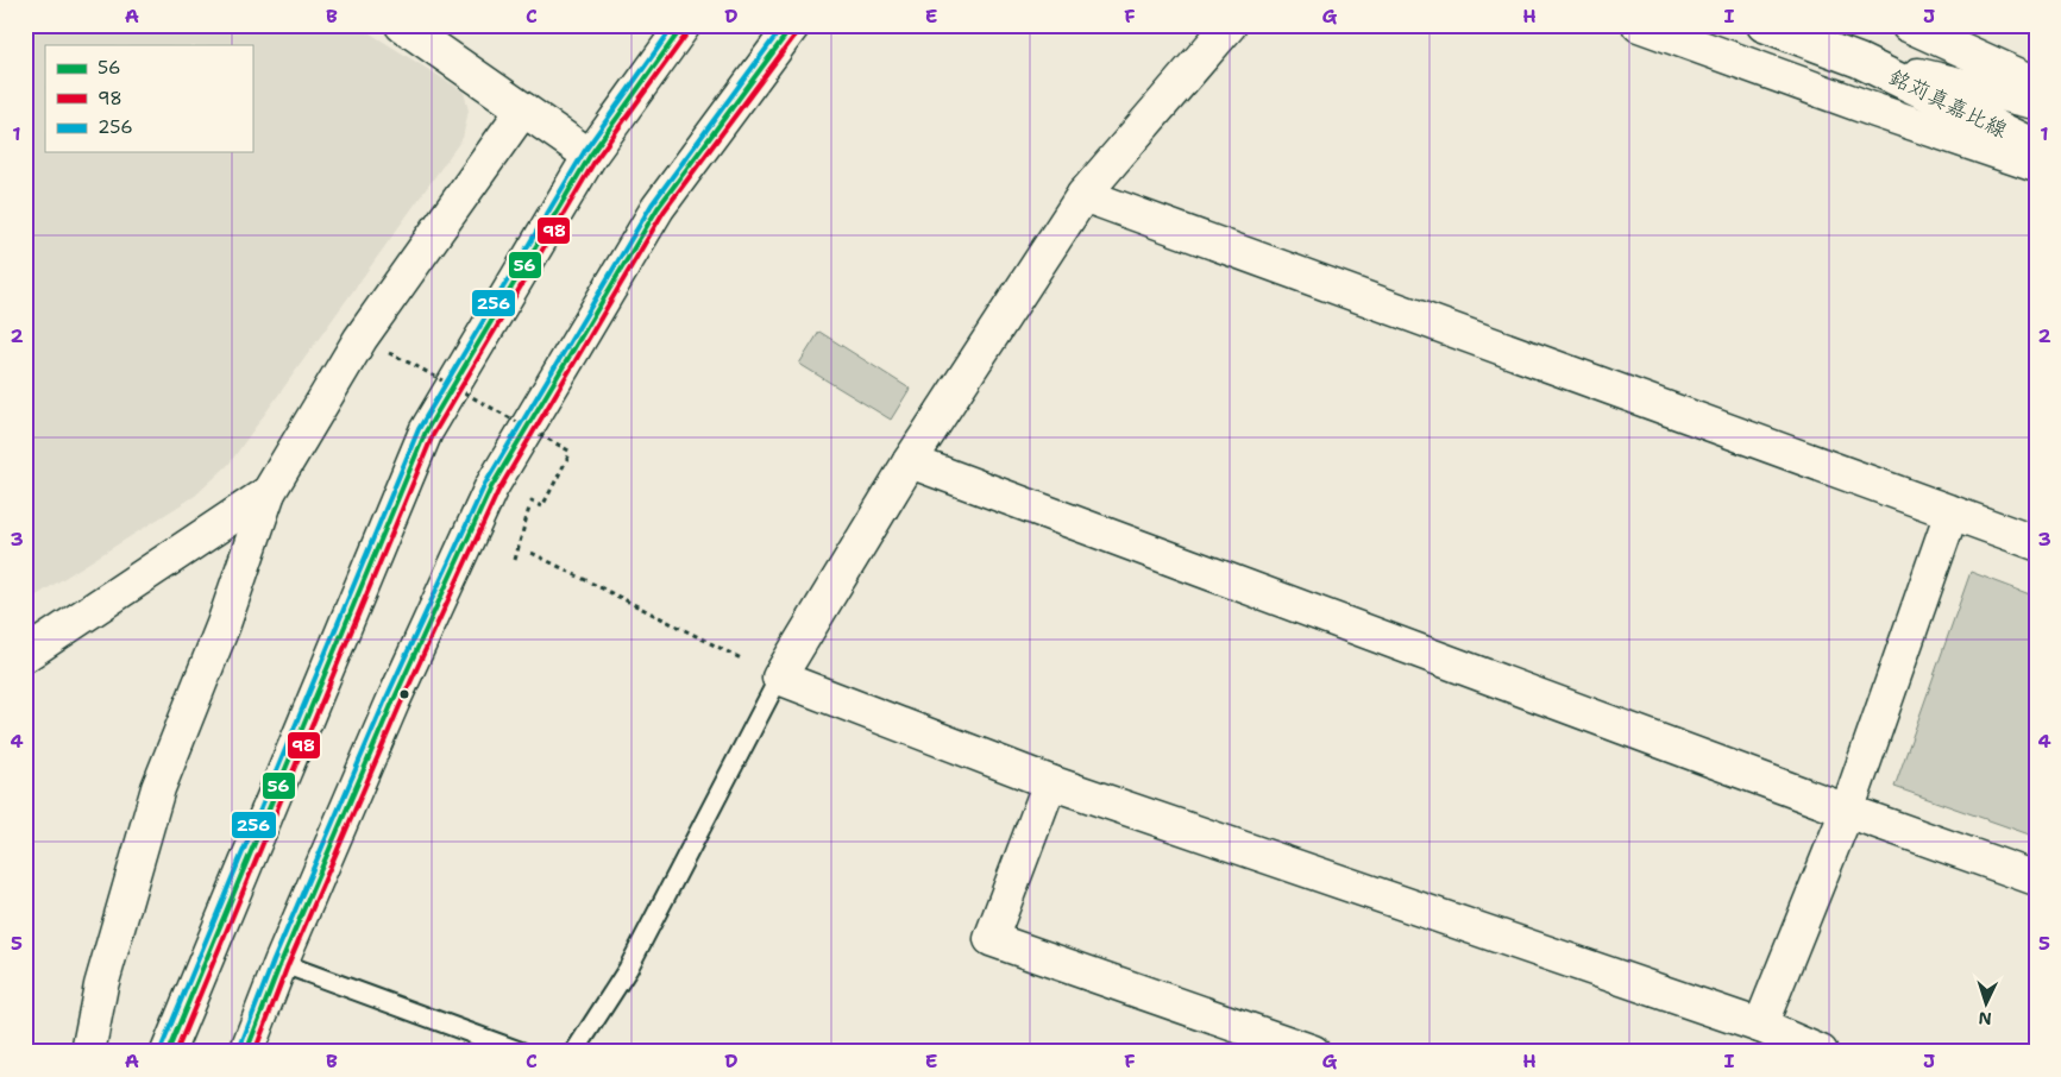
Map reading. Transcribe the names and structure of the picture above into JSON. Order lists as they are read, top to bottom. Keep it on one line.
{"streets":{"main road":["銘苅真嘉比線"]},"lines":["transit line 56","transit line 256","transit line 98"],"legend":["56","98","256"],"north":"bottom","grid":{"columns":["A","B","C","D","E","F","G","H","I","J"],"rows":["1","2","3","4","5"]}}
